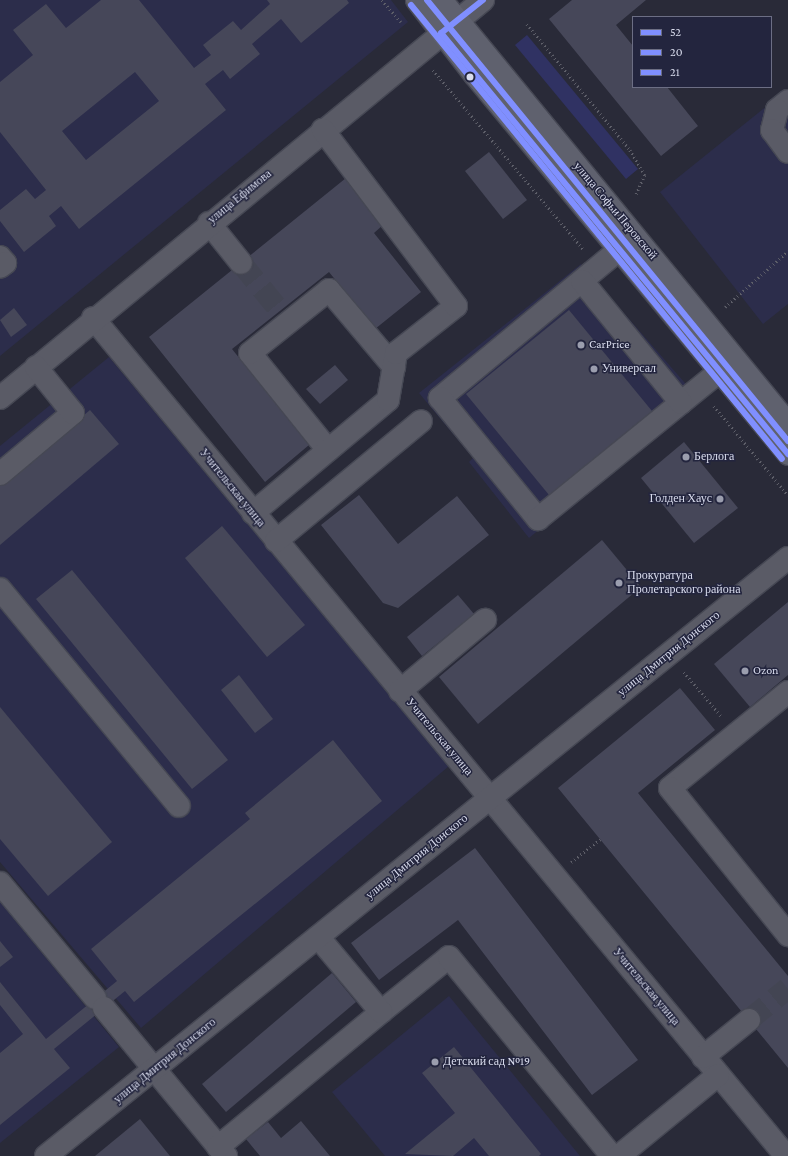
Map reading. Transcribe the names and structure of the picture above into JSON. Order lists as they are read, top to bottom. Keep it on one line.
{"streets":{"main road":["улица Софьи Перовской"],"street":["улица Ефимова","Учительская улица","улица Дмитрия Донского"]},"crossings":[["улица Ефимова","улица Софьи Перовской"],["улица Ефимова","Учительская улица"],["Учительская улица","улица Дмитрия Донского"]],"places":["CarPrice","Универсал","Берлога","Голден Хаус","Прокуратура Пролетарского района","Ozon","Детский сад №19"],"lines":["transit line 52","transit line 21","transit line 20"],"legend":["52","20","21"]}
